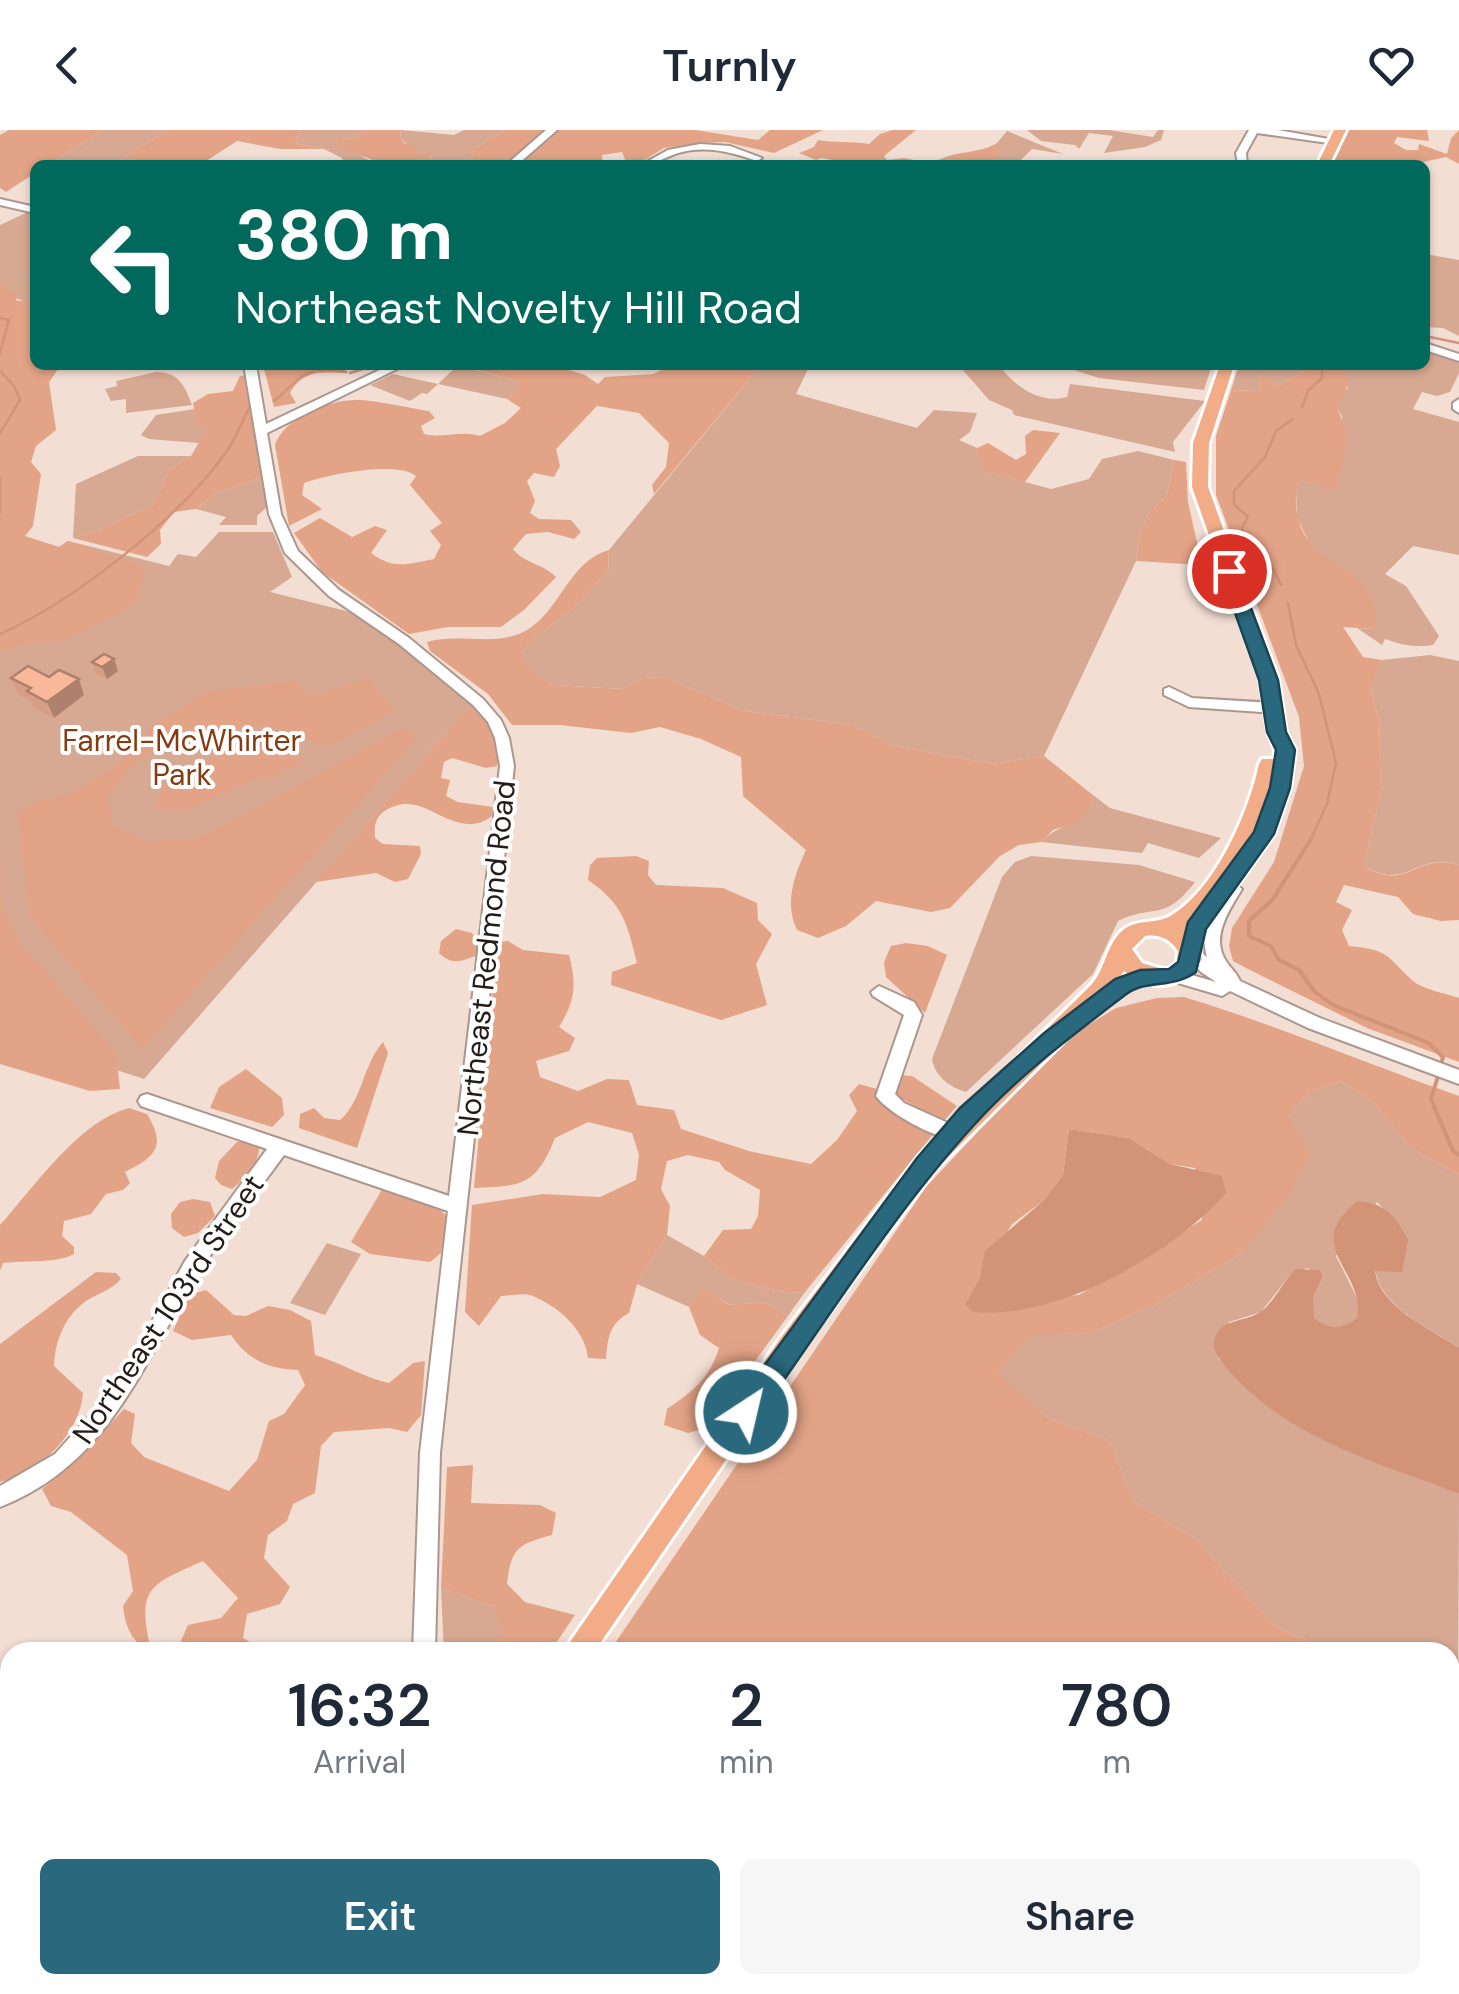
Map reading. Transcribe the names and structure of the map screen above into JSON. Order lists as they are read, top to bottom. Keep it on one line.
{"streets":{"street":["Northeast Redmond Road","Northeast 103rd Street"]},"parks":["Farrel-McWhirter Park"],"page":{"header":"Turnly","turn":["380 m","Northeast Novelty Hill Road"],"eta":["16:32","Arrival","2","min","780","m"],"buttons":["Exit","Share"]}}
